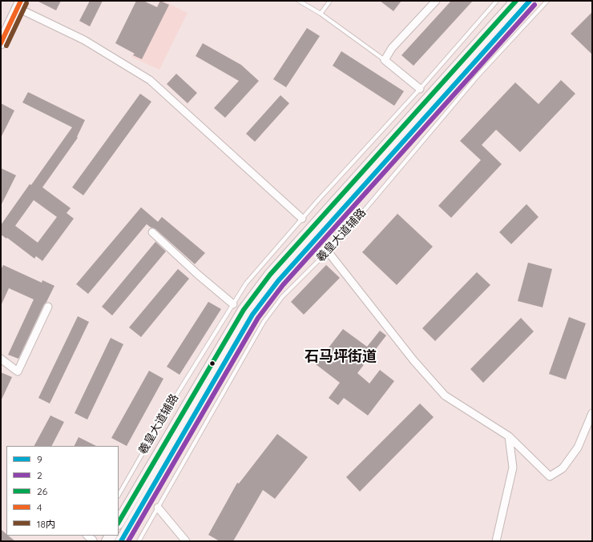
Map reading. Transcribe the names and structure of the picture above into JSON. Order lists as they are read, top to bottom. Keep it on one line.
{"streets":{"lane":["羲皇大道辅路"]},"districts":["石马坪街道"],"lines":["transit line 9","transit line 26","transit line 4","transit line 18内","transit line 2"],"legend":["9","2","26","4","18内"]}
